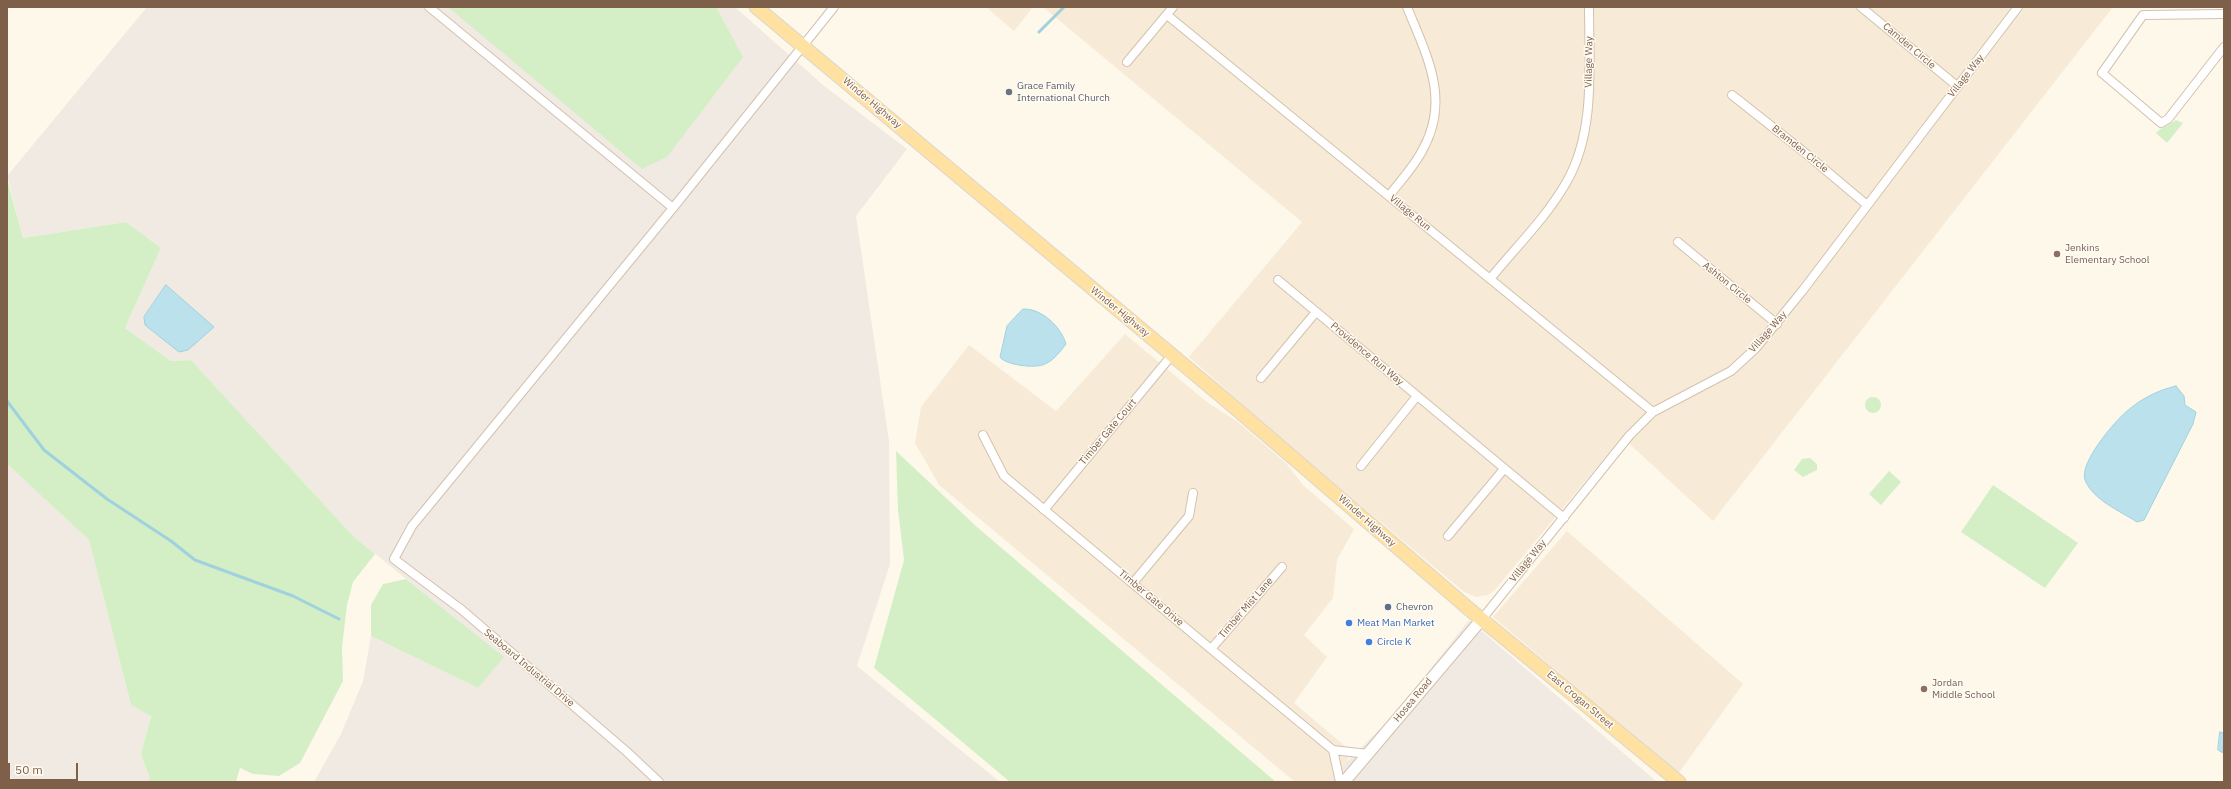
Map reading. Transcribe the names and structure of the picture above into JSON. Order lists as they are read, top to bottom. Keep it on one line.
{"streets":{"main road":["Winder Highway","East Crogan Street"],"street":["Camden Circle","Village Way","Bramden Circle","Village Run","Ashton Circle","Providence Run Way","Timber Gate Court","Timber Gate Drive","Timber Mist Lane","Seaboard Industrial Drive","Hosea Road"]},"crossings":[["Camden Circle","Village Way"],["Village Way","Winder Highway"],["Village Way","Bramden Circle"],["Village Way","Village Run"],["Village Way","Ashton Circle"],["Village Way","Providence Run Way"],["Village Way","Hosea Road"],["Village Way","East Crogan Street"],["Winder Highway","Timber Gate Court"],["Winder Highway","Hosea Road"],["Winder Highway","East Crogan Street"],["Timber Gate Court","Timber Gate Drive"],["Timber Gate Drive","Timber Mist Lane"],["Hosea Road","East Crogan Street"]],"places":["Grace Family International Church","Jenkins Elementary School","Chevron","Meat Man Market","Circle K","Jordan Middle School"],"scale_bar":"50 m"}
